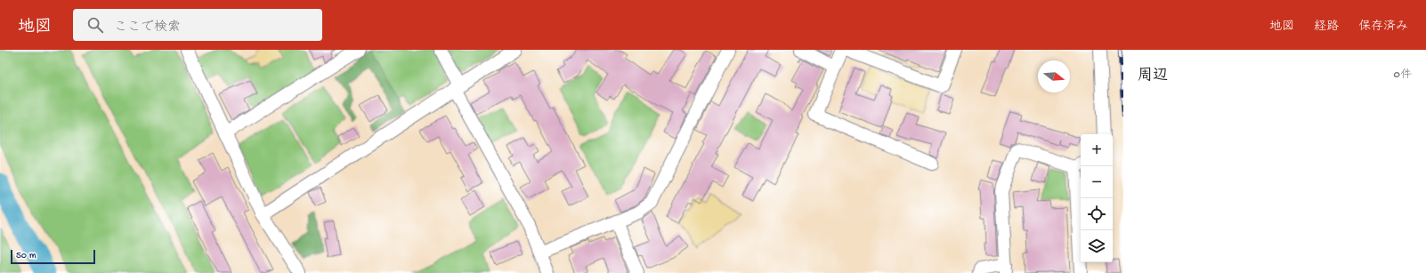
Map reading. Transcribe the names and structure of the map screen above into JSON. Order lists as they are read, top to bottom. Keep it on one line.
{"scale_bar":"50 m","north":"right","page":{"header":"地図","search":"ここで検索","nav":["地図","経路","保存済み"],"heading":["周辺","0件"],"map_buttons":["+","−"],"scale":"50 m"}}
